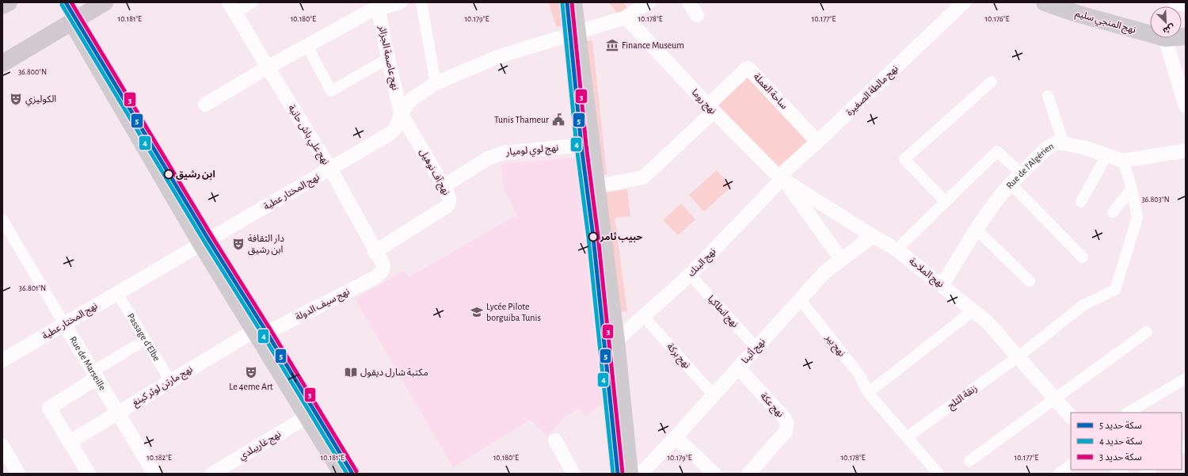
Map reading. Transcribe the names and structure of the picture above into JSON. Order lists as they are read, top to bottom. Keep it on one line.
{"streets":{"main road":["نهج المنجي سليم"],"street":["نهج عاصمة الجزائر","نهج مالطة الصغيرة","ساحة العملة","نهج روما","نهج علي باش حانبة","نهج لوي لوميار","Rue de l'Algérien","نهج آف نوهيل","نهج المختار عطية","نهج البنك","نهج الملاحة","نهج سيف الدولة","نهج انطاكيا","Passage d'Elbe","نهج بير","نهج أثينا","نهج بركة","Rue de Marseille","نهج مارتن لوثر كينغ","زنقة الثلج","نهج عكة","نهج غاريبلدي"]},"crossings":[["نهج عاصمة الجزائر","نهج آف نوهيل"],["نهج عاصمة الجزائر","نهج المختار عطية"],["نهج مالطة الصغيرة","ساحة العملة"],["نهج مالطة الصغيرة","نهج روما"],["نهج مالطة الصغيرة","نهج البنك"],["نهج مالطة الصغيرة","نهج الملاحة"],["ساحة العملة","نهج روما"],["نهج روما","نهج المختار عطية"],["نهج روما","نهج البنك"],["نهج روما","نهج الملاحة"],["نهج علي باش حانبة","نهج آف نوهيل"],["نهج علي باش حانبة","نهج المختار عطية"],["نهج علي باش حانبة","نهج سيف الدولة"],["نهج لوي لوميار","نهج آف نوهيل"],["Rue de l'Algérien","نهج الملاحة"],["Rue de l'Algérien","زنقة الثلج"],["نهج آف نوهيل","نهج المختار عطية"],["نهج المختار عطية","Passage d'Elbe"],["نهج المختار عطية","Rue de Marseille"],["نهج البنك","نهج الملاحة"],["نهج البنك","نهج انطاكيا"],["نهج البنك","نهج بركة"],["نهج الملاحة","نهج أثينا"],["نهج الملاحة","زنقة الثلج"],["نهج سيف الدولة","نهج مارتن لوثر كينغ"],["نهج انطاكيا","نهج أثينا"],["Passage d'Elbe","نهج مارتن لوثر كينغ"],["نهج بير","نهج أثينا"],["نهج بير","زنقة الثلج"],["نهج أثينا","نهج بركة"],["نهج أثينا","نهج عكة"],["Rue de Marseille","نهج مارتن لوثر كينغ"]],"places":{"museum":["Finance Museum"],"theatre":["الكوليزي","دار الثقافة ابن رشيق","Le 4eme Art"],"public building":["Tunis Thameur"],"other":["ابن رشيق","حبيب ثامر"],"school or university":["Lycée Pilote borguiba Tunis"],"library":["مكتبة شارل ديقول"]},"lines":["rail line 5","rail line 3","rail line 4"],"legend":["سكة حديد 5","سكة حديد 4","سكة حديد 3"],"north":"bottom right","coordinates":["10.181°E","10.180°E","10.179°E","10.178°E","10.177°E","10.176°E","36.800°N","36.803°N","36.801°N","10.182°E"]}
